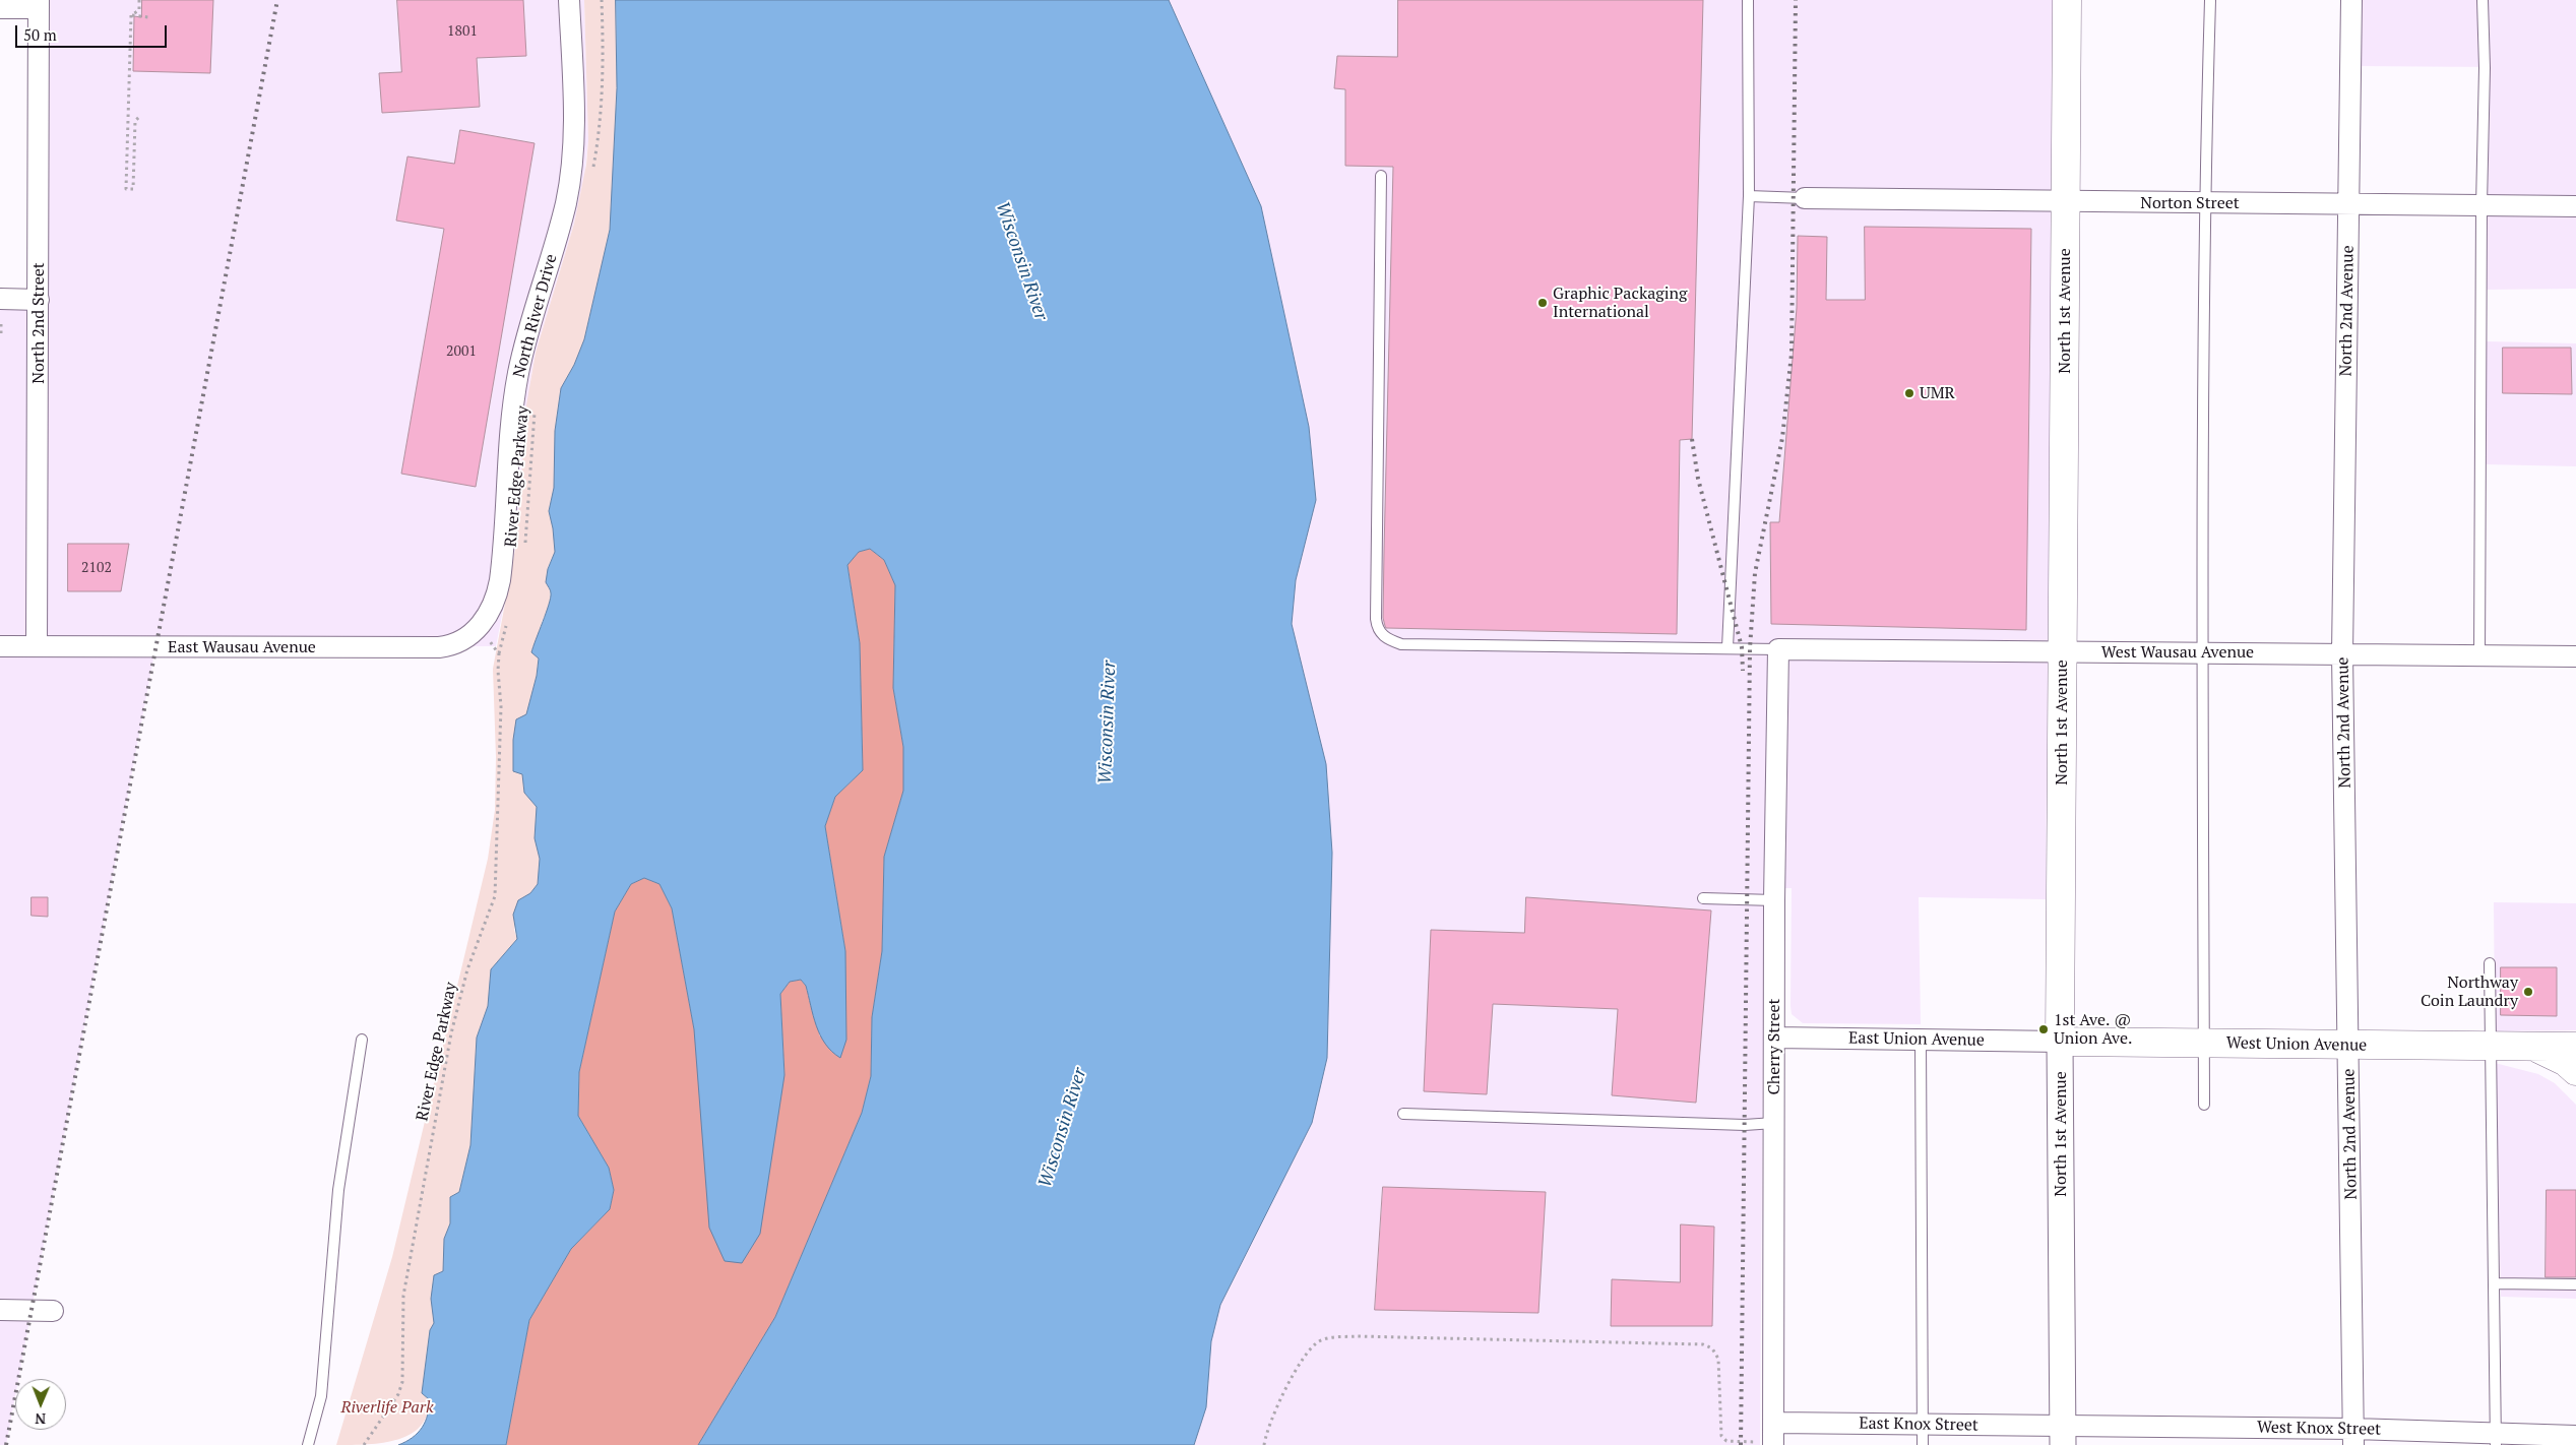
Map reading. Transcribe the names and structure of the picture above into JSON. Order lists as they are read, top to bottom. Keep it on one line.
{"streets":{"main road":["North 1st Avenue","West Union Avenue"],"street":["Norton Street","North 2nd Avenue","North River Drive","North 2nd Street","East Wausau Avenue","West Wausau Avenue","East Union Avenue","Cherry Street","East Knox Street","West Knox Street"],"path":["River Edge Parkway"]},"crossings":[["Norton Street","North 1st Avenue"],["Norton Street","North 2nd Avenue"],["North 1st Avenue","West Wausau Avenue"],["North 1st Avenue","East Union Avenue"],["North 1st Avenue","West Union Avenue"],["North 1st Avenue","East Knox Street"],["North 1st Avenue","West Knox Street"],["North 2nd Avenue","West Wausau Avenue"],["North 2nd Avenue","West Union Avenue"],["North 2nd Avenue","West Knox Street"],["North River Drive","East Wausau Avenue"],["North 2nd Street","East Wausau Avenue"],["West Wausau Avenue","Cherry Street"],["East Union Avenue","West Union Avenue"],["East Union Avenue","Cherry Street"],["Cherry Street","East Knox Street"],["East Knox Street","West Knox Street"]],"water":["Wisconsin River"],"parks":["Riverlife Park"],"places":["Graphic Packaging International","UMR","Northway Coin Laundry","1st Ave. @ Union Ave."],"house_numbers":["1801","2001","2102"],"scale_bar":"50 m","north":"bottom"}
